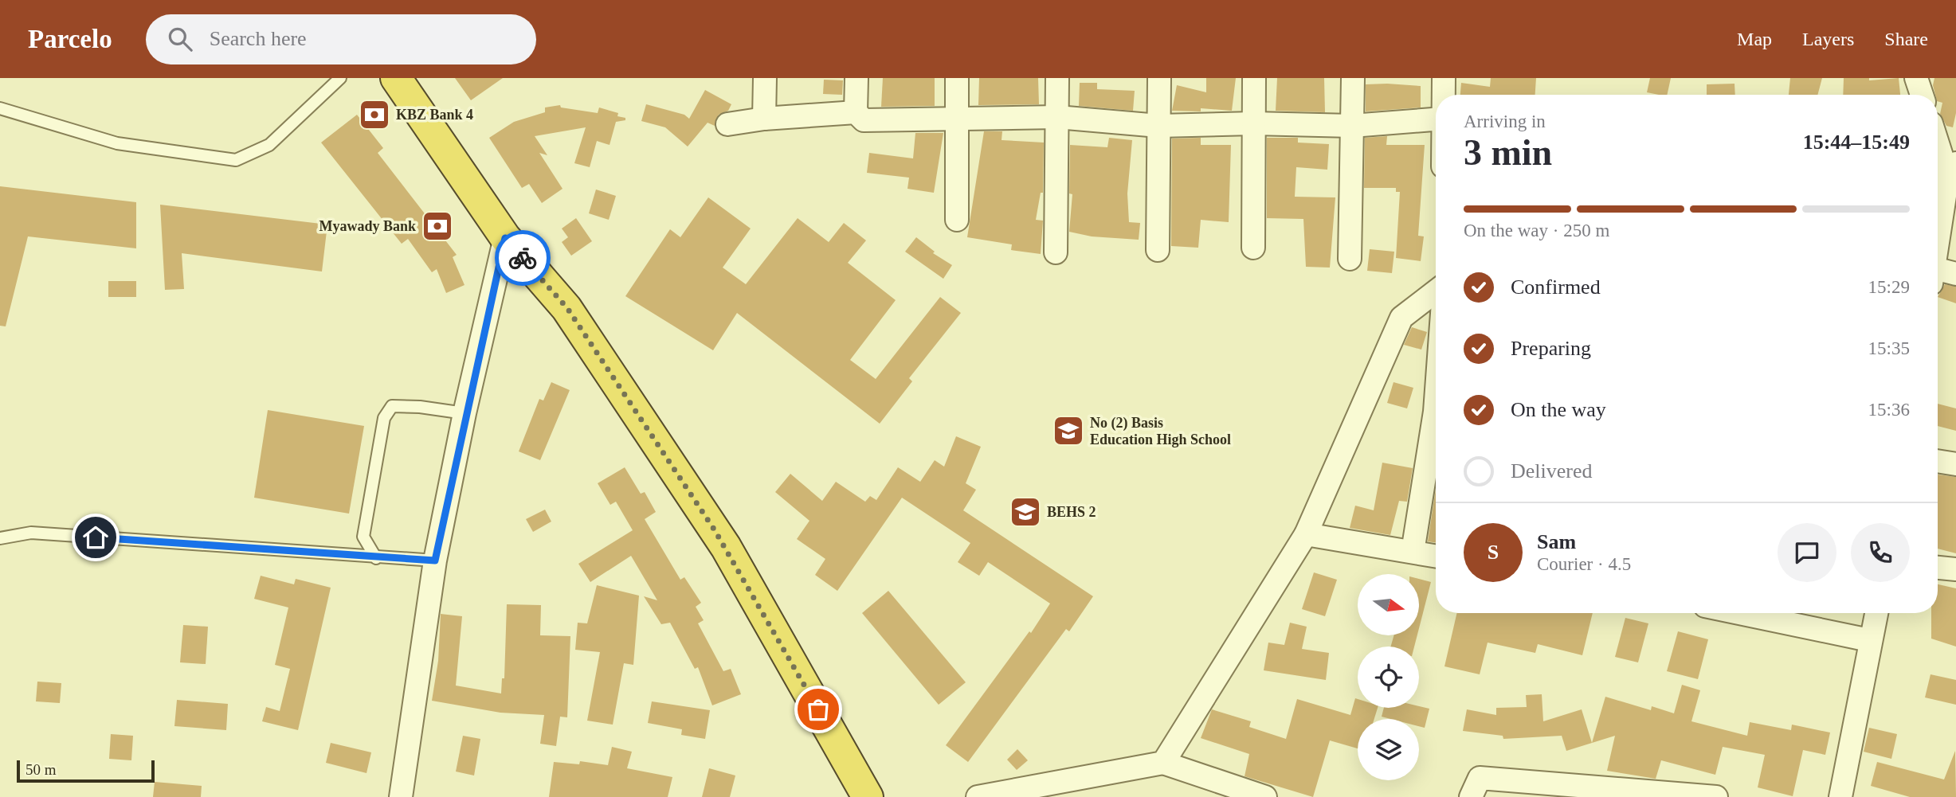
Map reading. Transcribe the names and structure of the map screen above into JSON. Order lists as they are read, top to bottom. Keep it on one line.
{"places":{"bank":["KBZ Bank 4","Myawady Bank"],"school or university":["No (2) Basis Education High School","BEHS 2"]},"scale_bar":"50 m","north":"right","page":{"header":"Parcelo","search":"Search here","nav":["Map","Layers","Share"],"heading":["3 min","Arriving in","15:44–15:49"],"panel":["Sam","Courier · 4.5"],"bar":"On the way · 250 m","list":[["Confirmed","15:29"],["Preparing","15:35"],["On the way","15:36"],"Delivered"],"round":"S","scale":"50 m"}}
